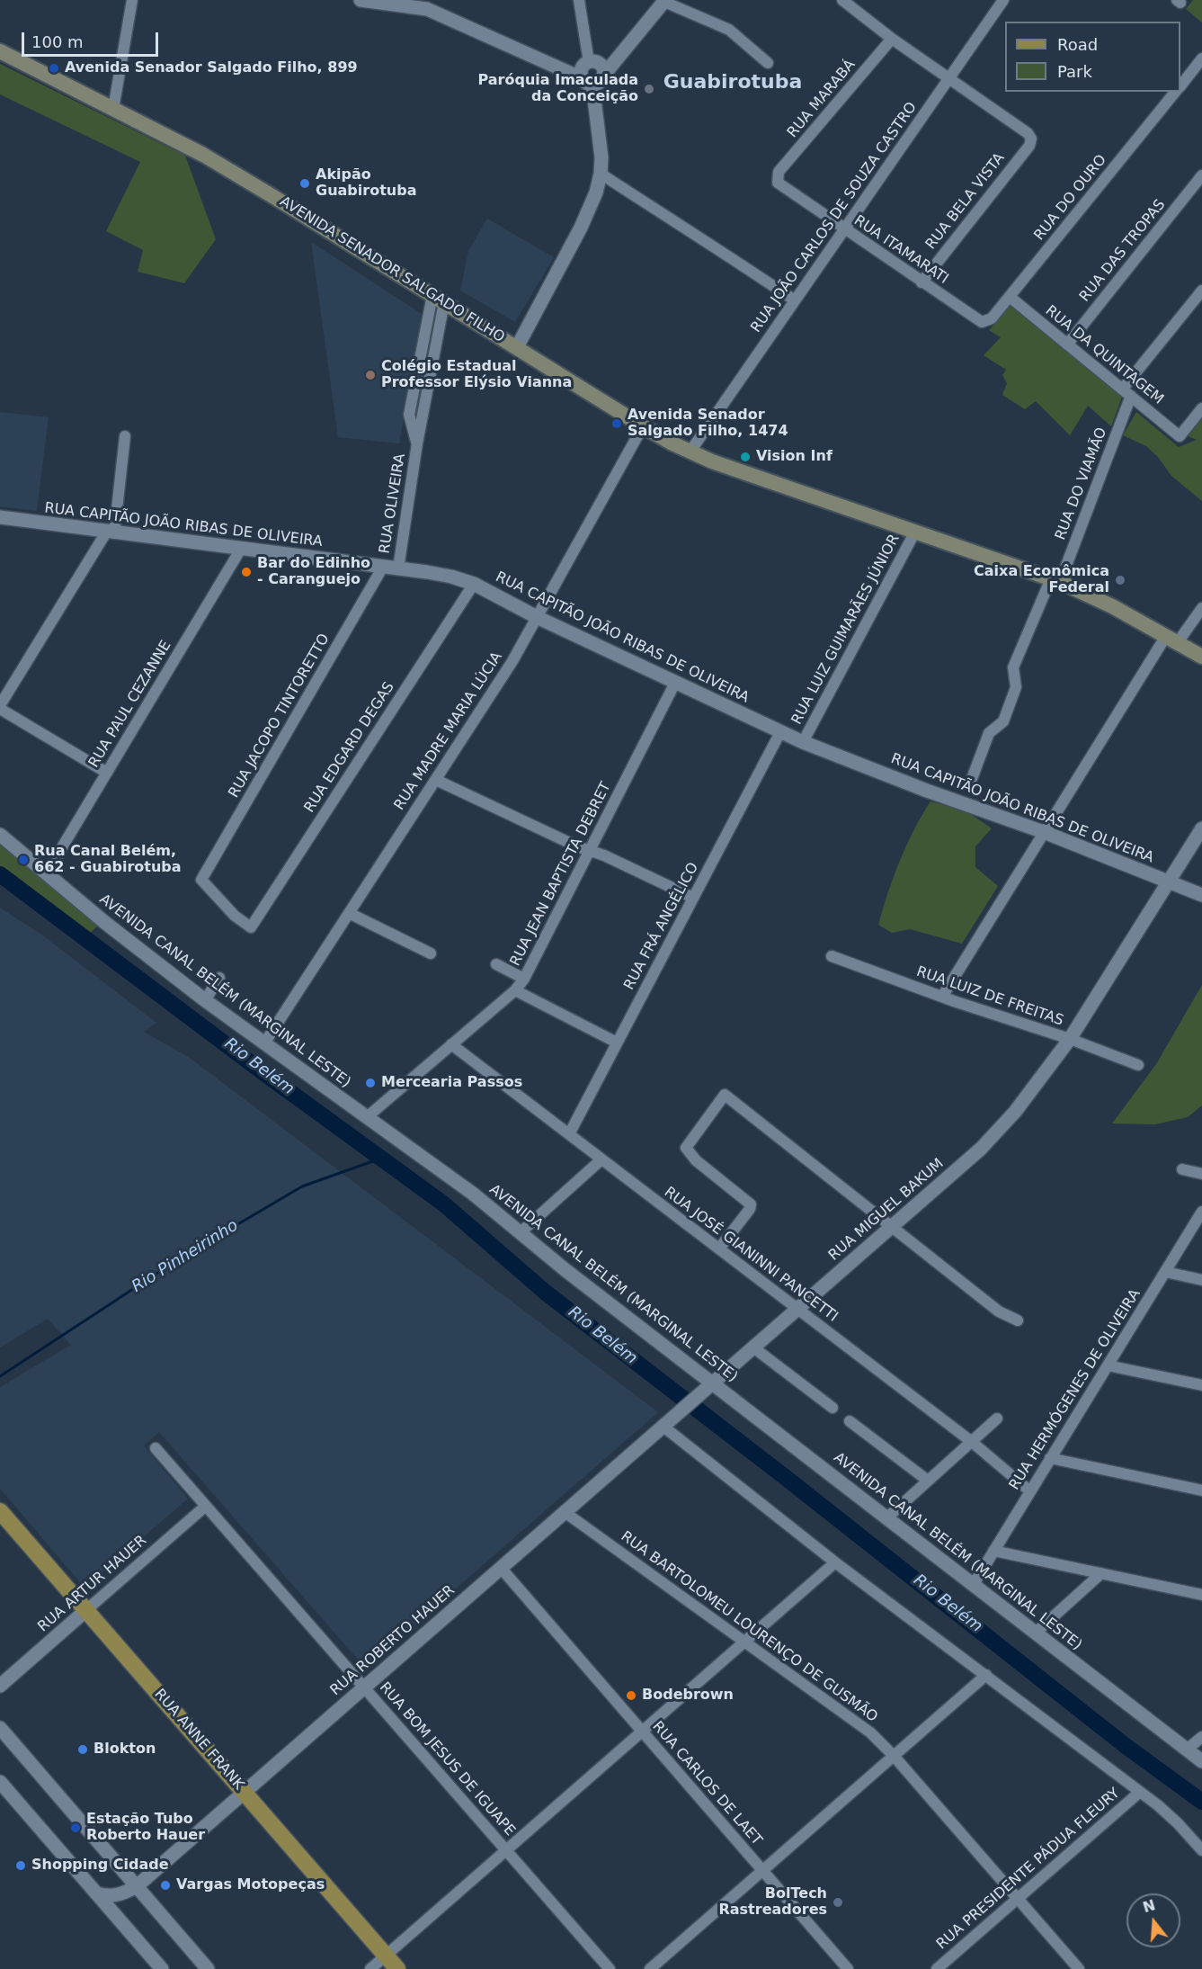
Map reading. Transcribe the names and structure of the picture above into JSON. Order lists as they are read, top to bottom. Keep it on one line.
{"streets":{"main road":["AVENIDA SENADOR SALGADO FILHO","RUA ANNE FRANK"],"street":["RUA MARABÁ","RUA DO OURO","RUA BELA VISTA","RUA JOÃO CARLOS DE SOUZA CASTRO","RUA ITAMARATI","RUA DAS TROPAS","RUA DA QUINTAGEM","RUA DO VIAMÃO","RUA OLIVEIRA","RUA CAPITÃO JOÃO RIBAS DE OLIVEIRA","RUA LUIZ GUIMARÃES JÚNIOR","RUA PAUL CEZANNE","RUA JACOPO TINTORETTO","RUA MADRE MARIA LÚCIA","RUA EDGARD DEGAS","RUA JEAN BAPTISTA DEBRET","RUA FRÁ ANGÉLICO","AVENIDA CANAL BELÉM (MARGINAL LESTE)","RUA LUIZ DE FREITAS","RUA MIGUEL BAKUM","RUA JOSÉ GIANINNI PANCETTI","RUA HERMÓGENES DE OLIVEIRA","RUA ARTUR HAUER","RUA BARTOLOMEU LOURENÇO DE GUSMÃO","RUA ROBERTO HAUER","RUA BOM JESUS DE IGUAPE","RUA CARLOS DE LAET","RUA PRESIDENTE PÁDUA FLEURY"]},"crossings":[["RUA MARABÁ","RUA ITAMARATI"],["RUA DO OURO","RUA ITAMARATI"],["RUA DO OURO","RUA DA QUINTAGEM"],["RUA BELA VISTA","RUA JOÃO CARLOS DE SOUZA CASTRO"],["RUA BELA VISTA","RUA ITAMARATI"],["RUA JOÃO CARLOS DE SOUZA CASTRO","RUA ITAMARATI"],["RUA JOÃO CARLOS DE SOUZA CASTRO","AVENIDA SENADOR SALGADO FILHO"],["RUA DAS TROPAS","RUA DA QUINTAGEM"],["AVENIDA SENADOR SALGADO FILHO","RUA DO VIAMÃO"],["AVENIDA SENADOR SALGADO FILHO","RUA OLIVEIRA"],["AVENIDA SENADOR SALGADO FILHO","RUA LUIZ GUIMARÃES JÚNIOR"],["AVENIDA SENADOR SALGADO FILHO","RUA MADRE MARIA LÚCIA"],["RUA DA QUINTAGEM","RUA DO VIAMÃO"],["RUA OLIVEIRA","RUA CAPITÃO JOÃO RIBAS DE OLIVEIRA"],["RUA CAPITÃO JOÃO RIBAS DE OLIVEIRA","RUA LUIZ GUIMARÃES JÚNIOR"],["RUA CAPITÃO JOÃO RIBAS DE OLIVEIRA","RUA PAUL CEZANNE"],["RUA CAPITÃO JOÃO RIBAS DE OLIVEIRA","RUA JACOPO TINTORETTO"],["RUA CAPITÃO JOÃO RIBAS DE OLIVEIRA","RUA MADRE MARIA LÚCIA"],["RUA CAPITÃO JOÃO RIBAS DE OLIVEIRA","RUA EDGARD DEGAS"],["RUA CAPITÃO JOÃO RIBAS DE OLIVEIRA","RUA JEAN BAPTISTA DEBRET"],["RUA CAPITÃO JOÃO RIBAS DE OLIVEIRA","RUA FRÁ ANGÉLICO"],["RUA CAPITÃO JOÃO RIBAS DE OLIVEIRA","RUA MIGUEL BAKUM"],["RUA PAUL CEZANNE","AVENIDA CANAL BELÉM (MARGINAL LESTE)"],["RUA JACOPO TINTORETTO","RUA EDGARD DEGAS"],["RUA MADRE MARIA LÚCIA","AVENIDA CANAL BELÉM (MARGINAL LESTE)"],["RUA JEAN BAPTISTA DEBRET","AVENIDA CANAL BELÉM (MARGINAL LESTE)"],["RUA JEAN BAPTISTA DEBRET","RUA JOSÉ GIANINNI PANCETTI"],["RUA FRÁ ANGÉLICO","RUA JOSÉ GIANINNI PANCETTI"],["AVENIDA CANAL BELÉM (MARGINAL LESTE)","RUA MIGUEL BAKUM"],["AVENIDA CANAL BELÉM (MARGINAL LESTE)","RUA HERMÓGENES DE OLIVEIRA"],["RUA LUIZ DE FREITAS","RUA MIGUEL BAKUM"],["RUA MIGUEL BAKUM","RUA JOSÉ GIANINNI PANCETTI"],["RUA MIGUEL BAKUM","RUA ROBERTO HAUER"],["RUA JOSÉ GIANINNI PANCETTI","RUA HERMÓGENES DE OLIVEIRA"],["RUA ARTUR HAUER","RUA ANNE FRANK"],["RUA ARTUR HAUER","RUA BOM JESUS DE IGUAPE"],["RUA BARTOLOMEU LOURENÇO DE GUSMÃO","RUA ROBERTO HAUER"],["RUA BARTOLOMEU LOURENÇO DE GUSMÃO","RUA PRESIDENTE PÁDUA FLEURY"],["RUA ROBERTO HAUER","RUA ANNE FRANK"],["RUA ROBERTO HAUER","RUA BOM JESUS DE IGUAPE"],["RUA ROBERTO HAUER","RUA CARLOS DE LAET"]],"districts":["Guabirotuba"],"water":["Rio Belém","Rio Pinheirinho"],"places":["Avenida Senador Salgado Filho, 899","Paróquia Imaculada da Conceição","Akipão Guabirotuba","Colégio Estadual Professor Elýsio Vianna","Avenida Senador Salgado Filho, 1474","Vision Inf","Bar do Edinho - Caranguejo","Caixa Econômica Federal","Rua Canal Belém, 662 - Guabirotuba","Mercearia Passos","Bodebrown","Blokton","Estação Tubo Roberto Hauer","Shopping Cidade","Vargas Motopeças","BolTech Rastreadores"],"legend":["Road","Park"],"scale_bar":"100 m","north":"top"}
